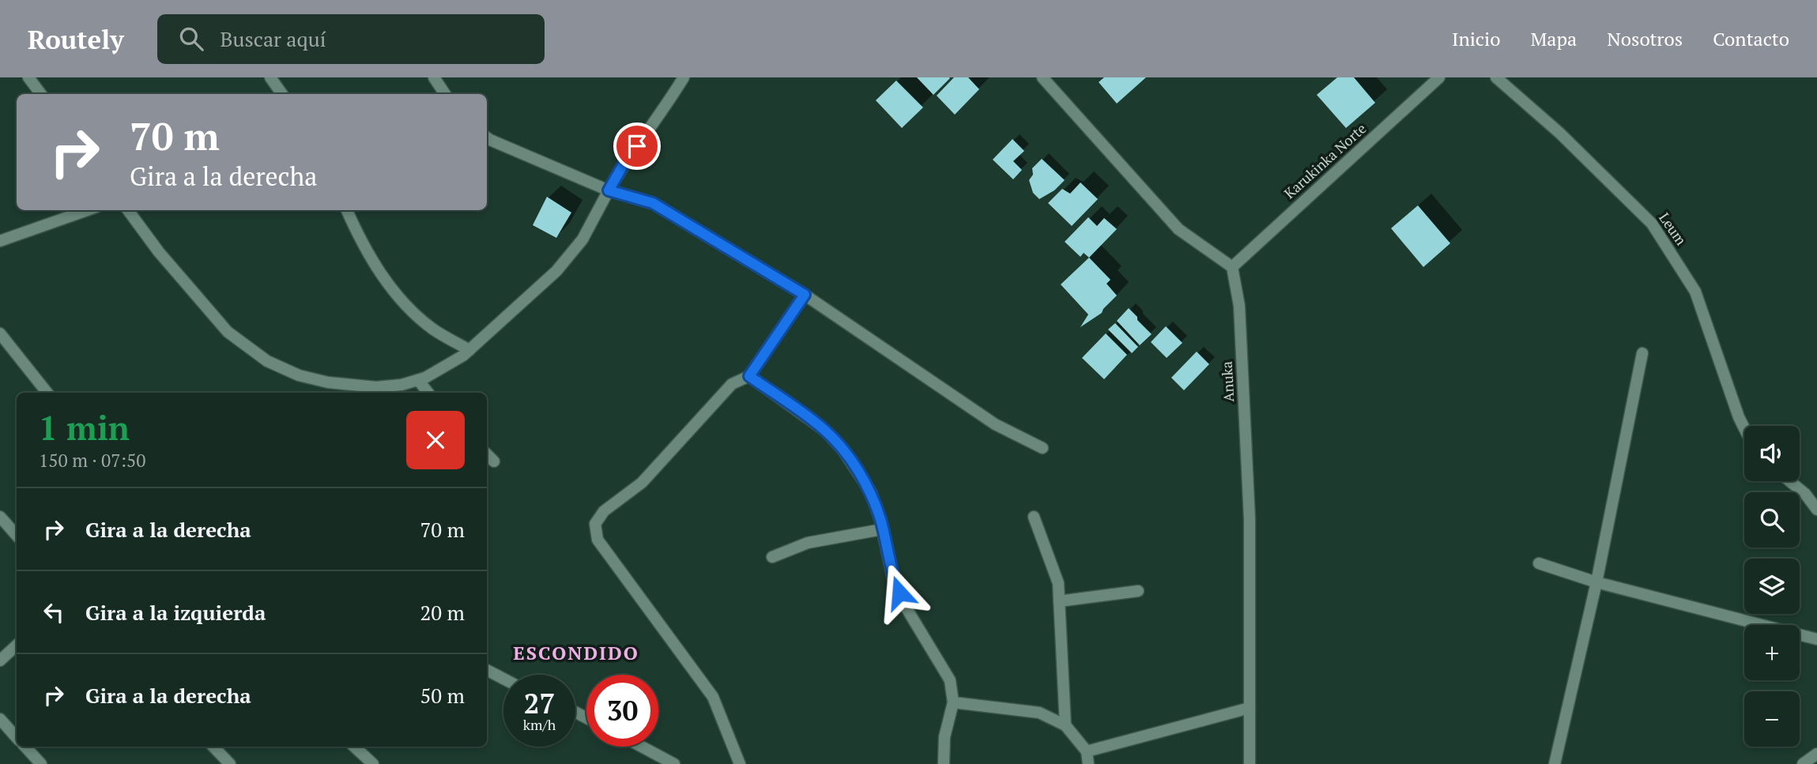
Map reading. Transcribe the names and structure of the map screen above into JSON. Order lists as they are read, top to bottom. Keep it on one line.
{"streets":{"street":["Karukinka Norte","Leum","Anuka"]},"crossings":[["Karukinka Norte","Anuka"]],"districts":["ESCONDIDO"],"page":{"header":"Routely","search":"Buscar aquí","nav":["Inicio","Mapa","Nosotros","Contacto"],"turn":["70 m","Gira a la derecha"],"heading":["1 min","150 m · 07:50"],"map_buttons":["+","−"],"list":[{"name":"Gira a la derecha","value":"70 m"},{"name":"Gira a la izquierda","value":"20 m"},{"name":"Gira a la derecha","value":"50 m"}],"speed":"27 km/h","limit":"30"}}
